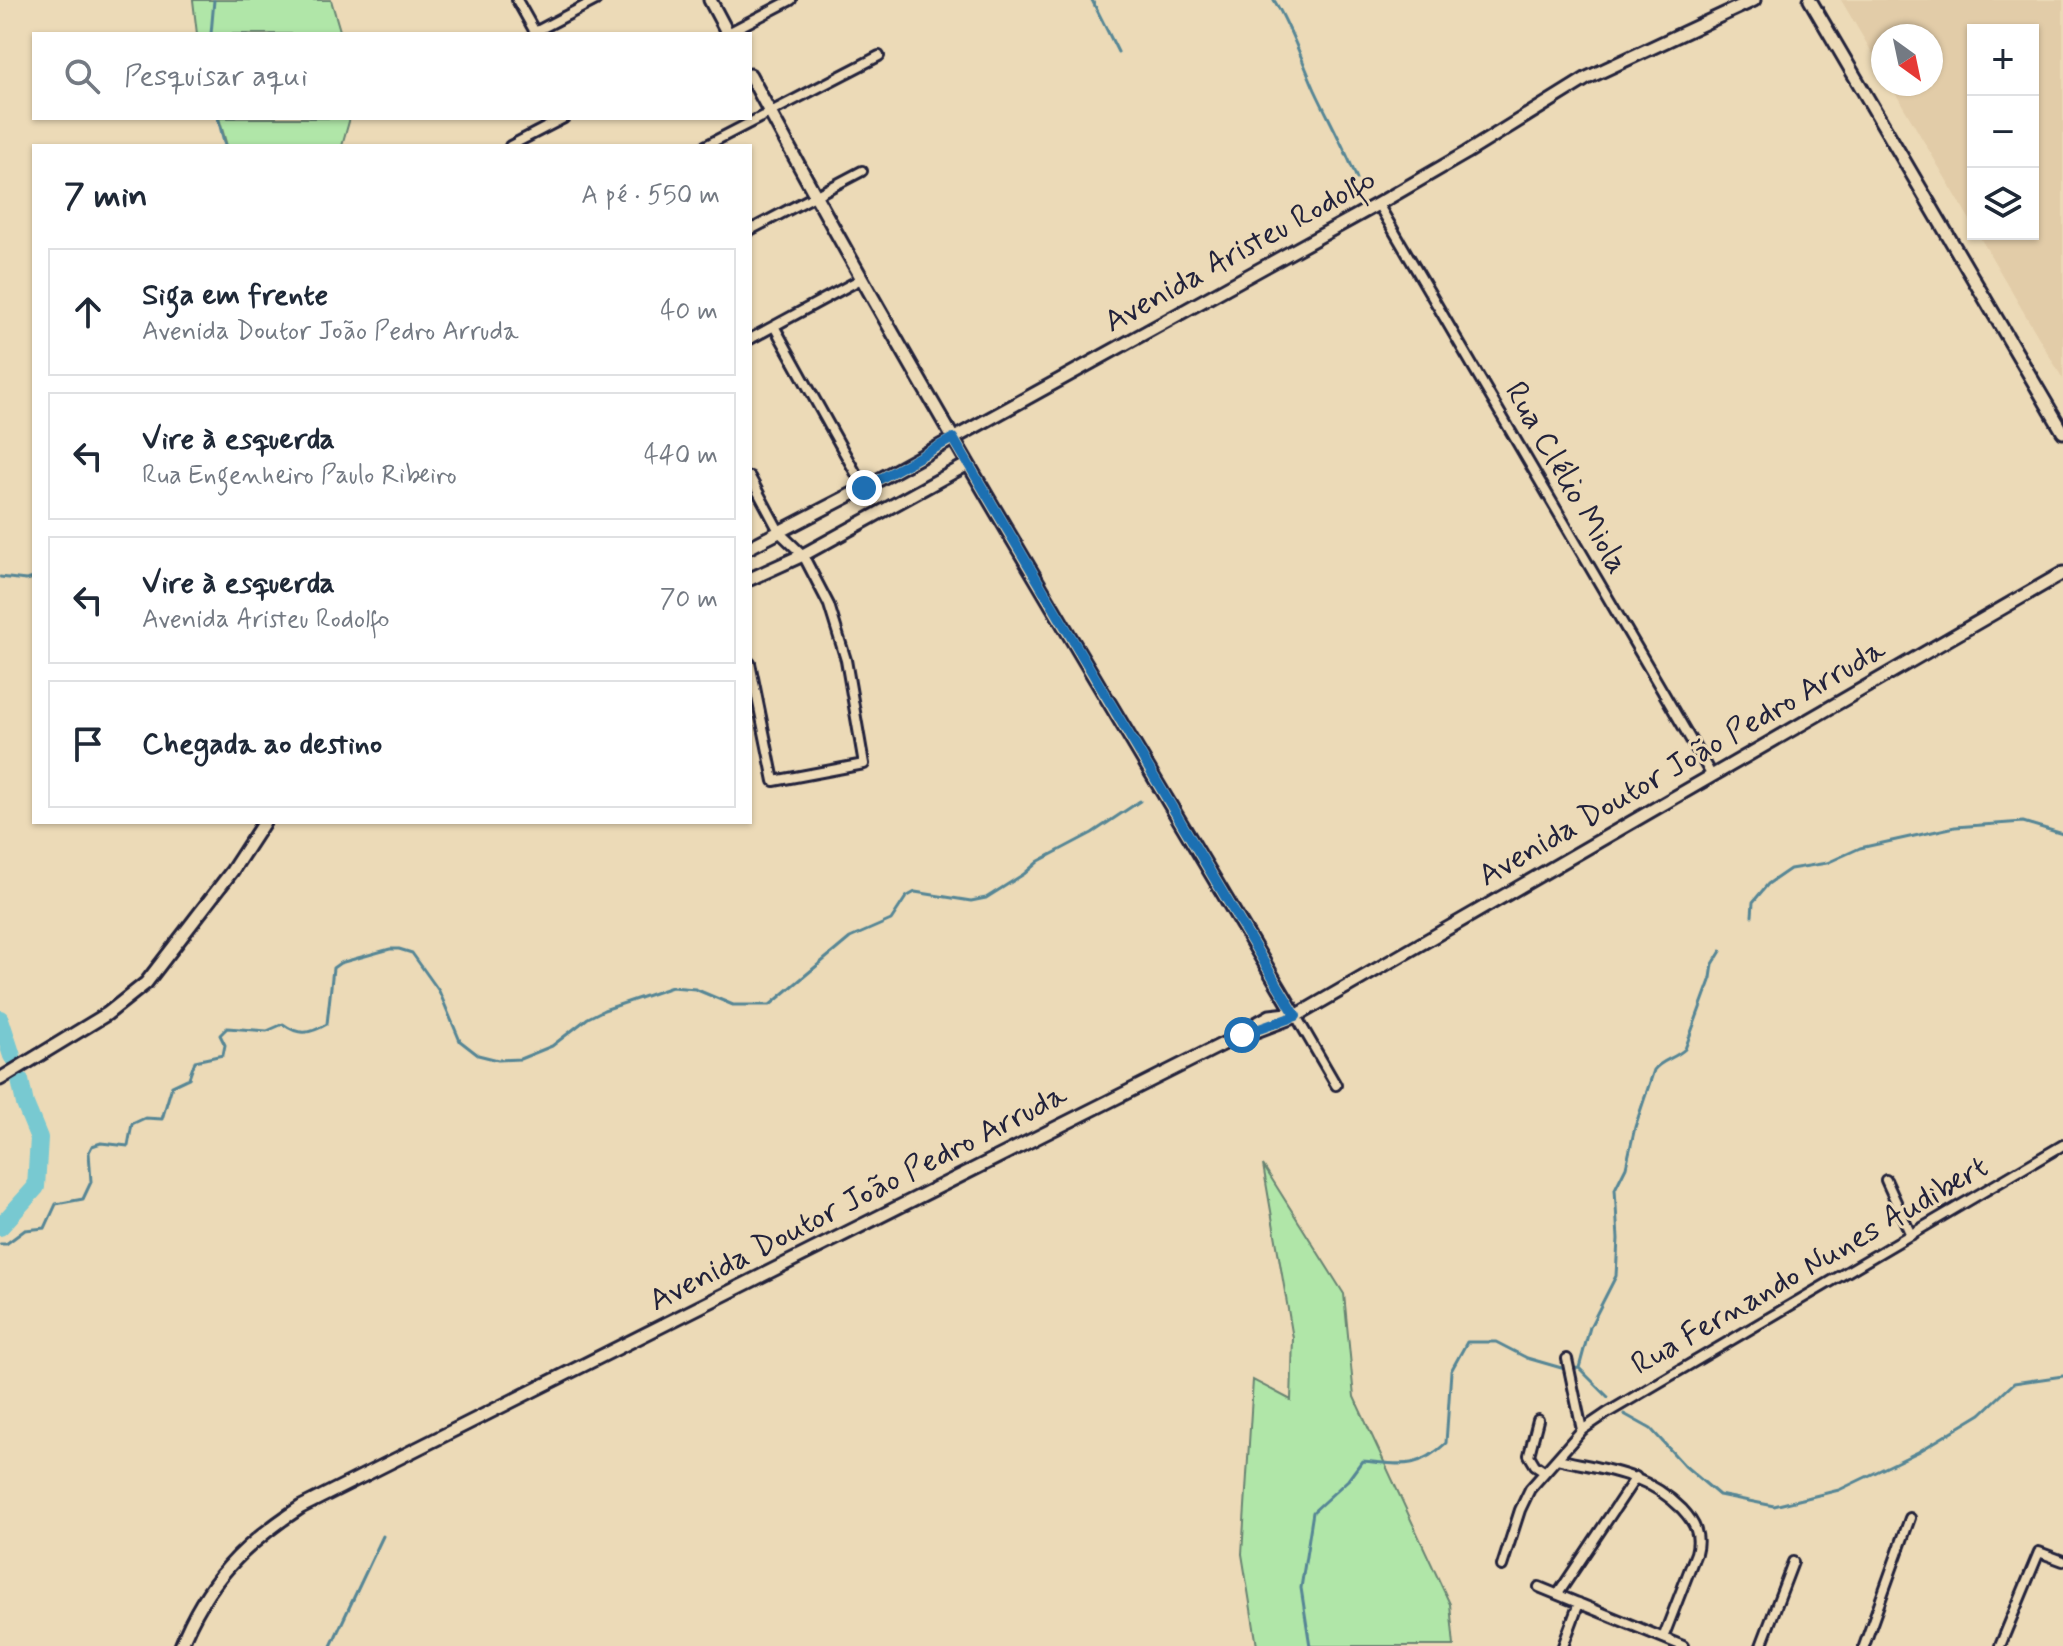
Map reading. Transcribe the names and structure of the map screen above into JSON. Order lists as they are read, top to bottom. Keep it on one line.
{"streets":{"street":["Avenida Aristeu Rodolfo","Rua Clélio Miola","Avenida Doutor João Pedro Arruda","Rua Fernando Nunes Audibert"]},"crossings":[["Avenida Aristeu Rodolfo","Rua Clélio Miola"],["Rua Clélio Miola","Avenida Doutor João Pedro Arruda"]],"north":"bottom right","page":{"map_buttons":["+","−"],"search":"Pesquisar aqui","heading":["7 min","A pé · 550 m"],"list":[["Siga em frente","Avenida Doutor João Pedro Arruda","40 m"],["Vire à esquerda","Rua Engenheiro Paulo Ribeiro","440 m"],["Vire à esquerda","Avenida Aristeu Rodolfo","70 m"],"Chegada ao destino"]}}
